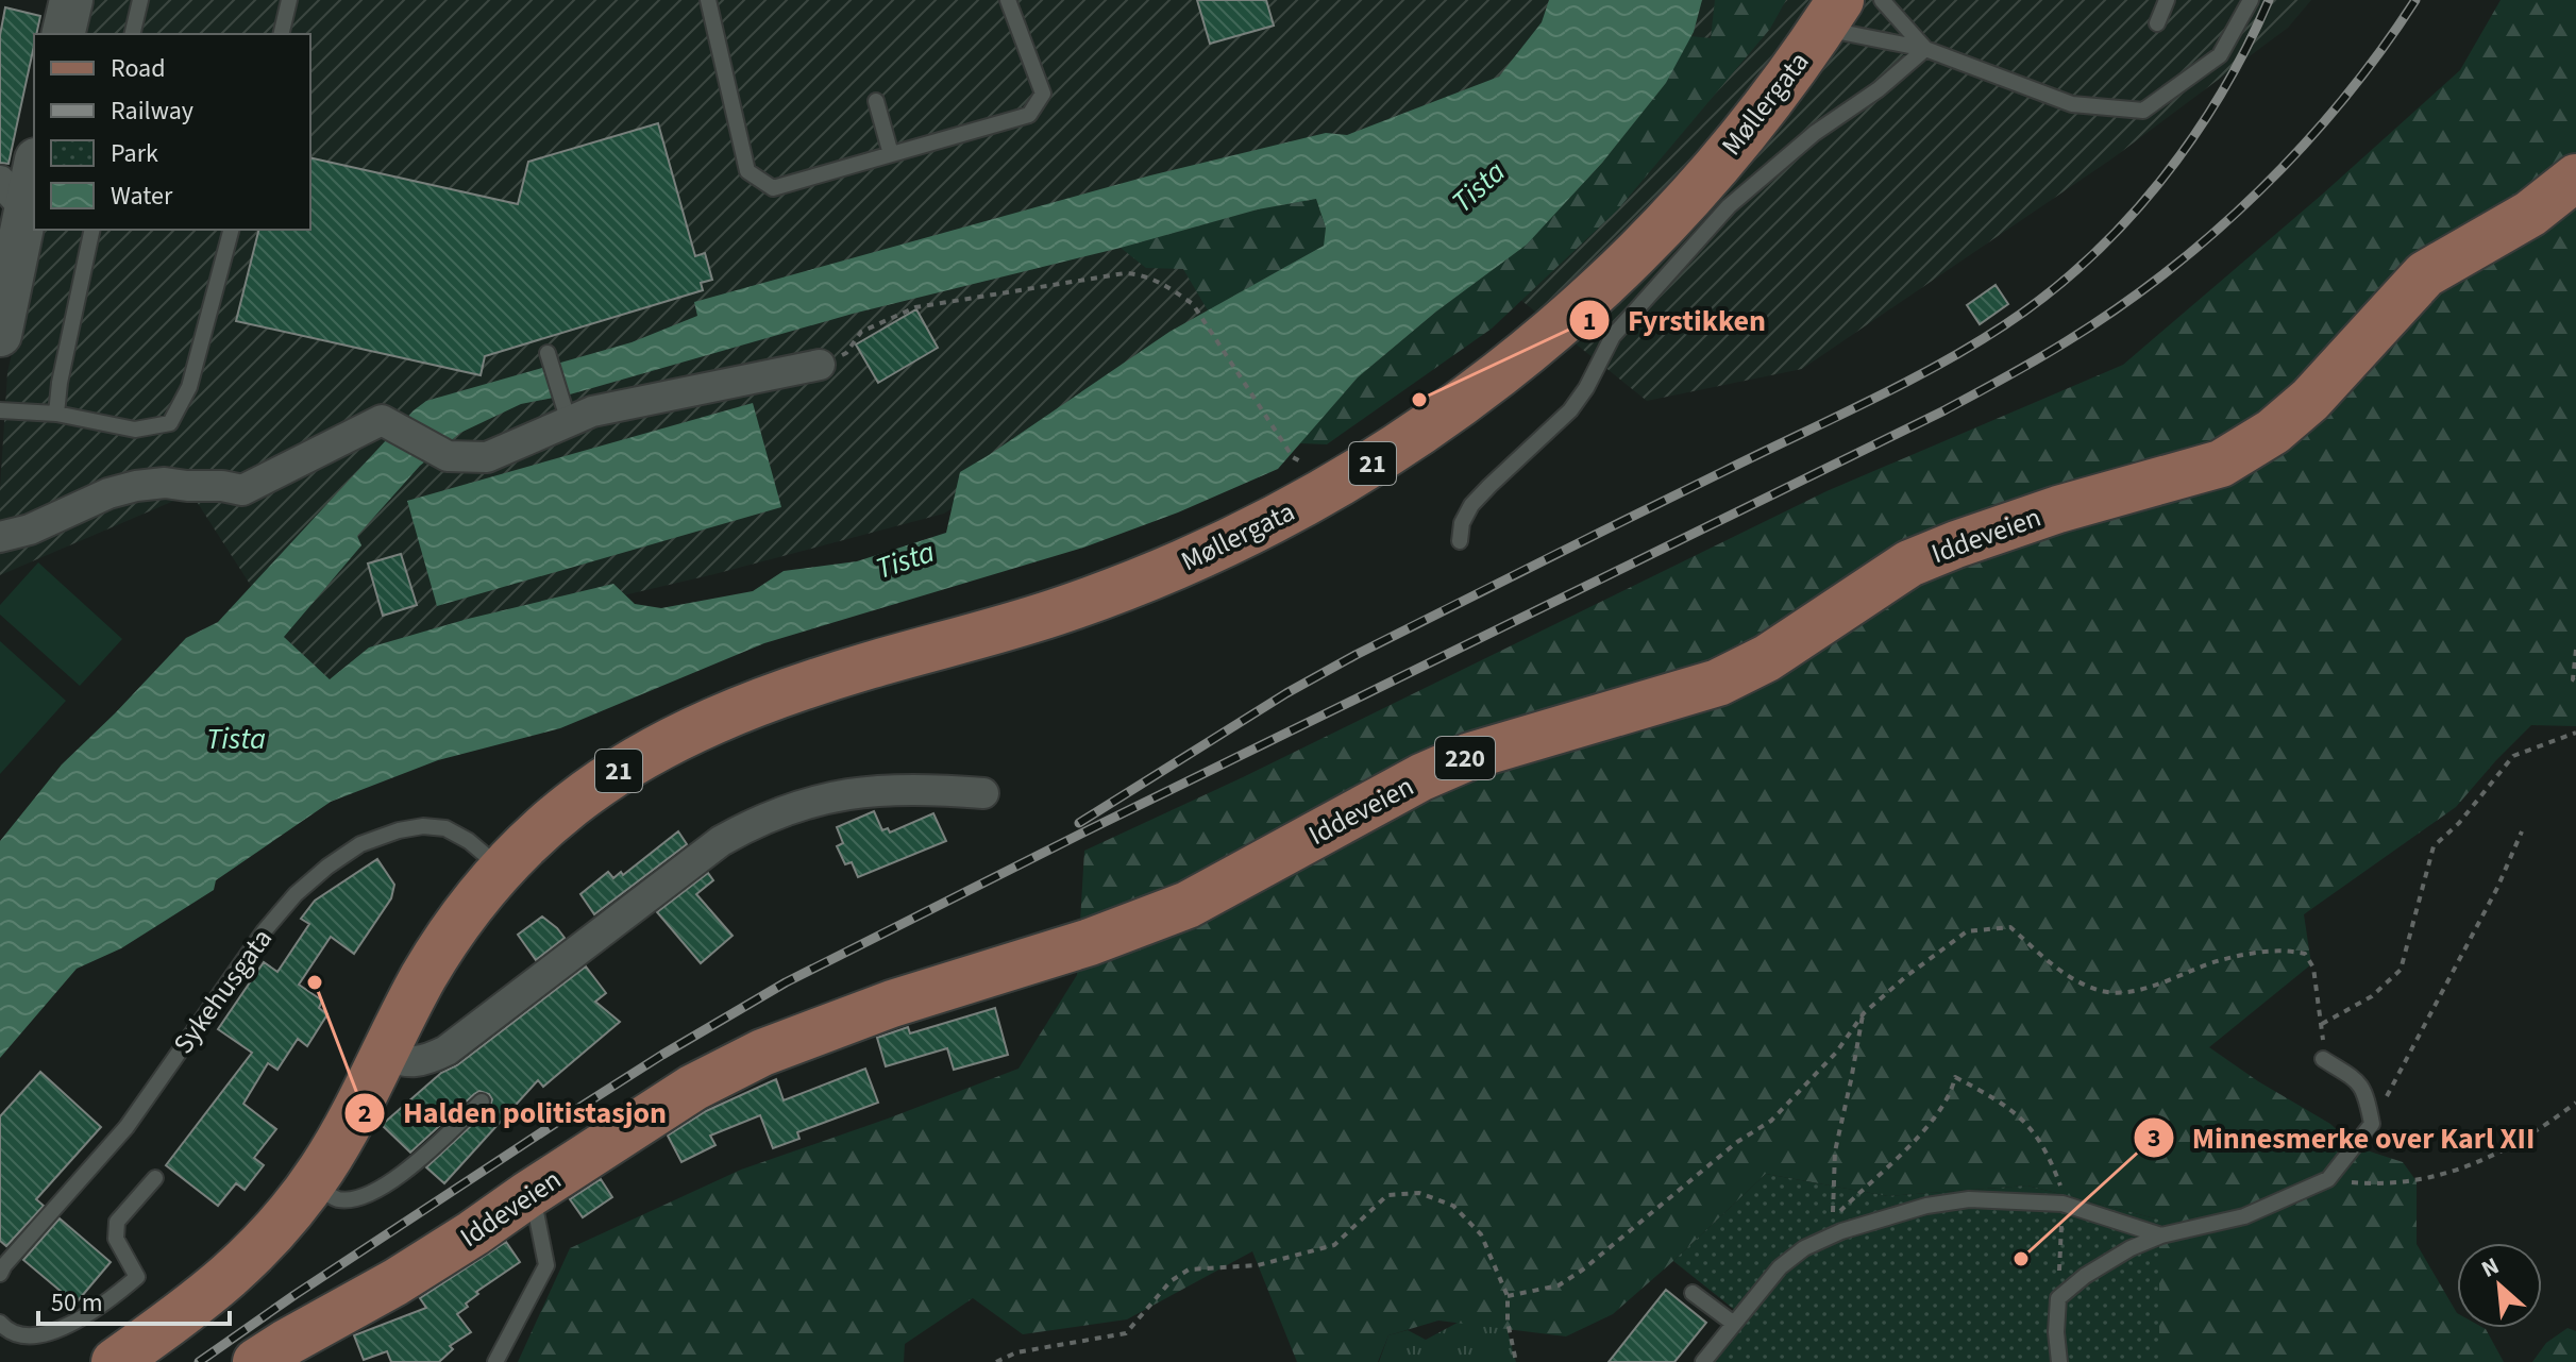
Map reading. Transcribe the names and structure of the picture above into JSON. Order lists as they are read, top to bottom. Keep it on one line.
{"streets":{"main road":["Møllergata","21","Iddeveien","220"],"lane":["Sykehusgata"]},"crossings":[["Møllergata","21"],["Møllergata","Sykehusgata"],["21","Sykehusgata"]],"water":["Tista"],"places":["Fyrstikken","Halden politistasjon","Minnesmerke over Karl XII"],"legend":["Road","Railway","Park","Water"],"scale_bar":"50 m","north":"top left"}
